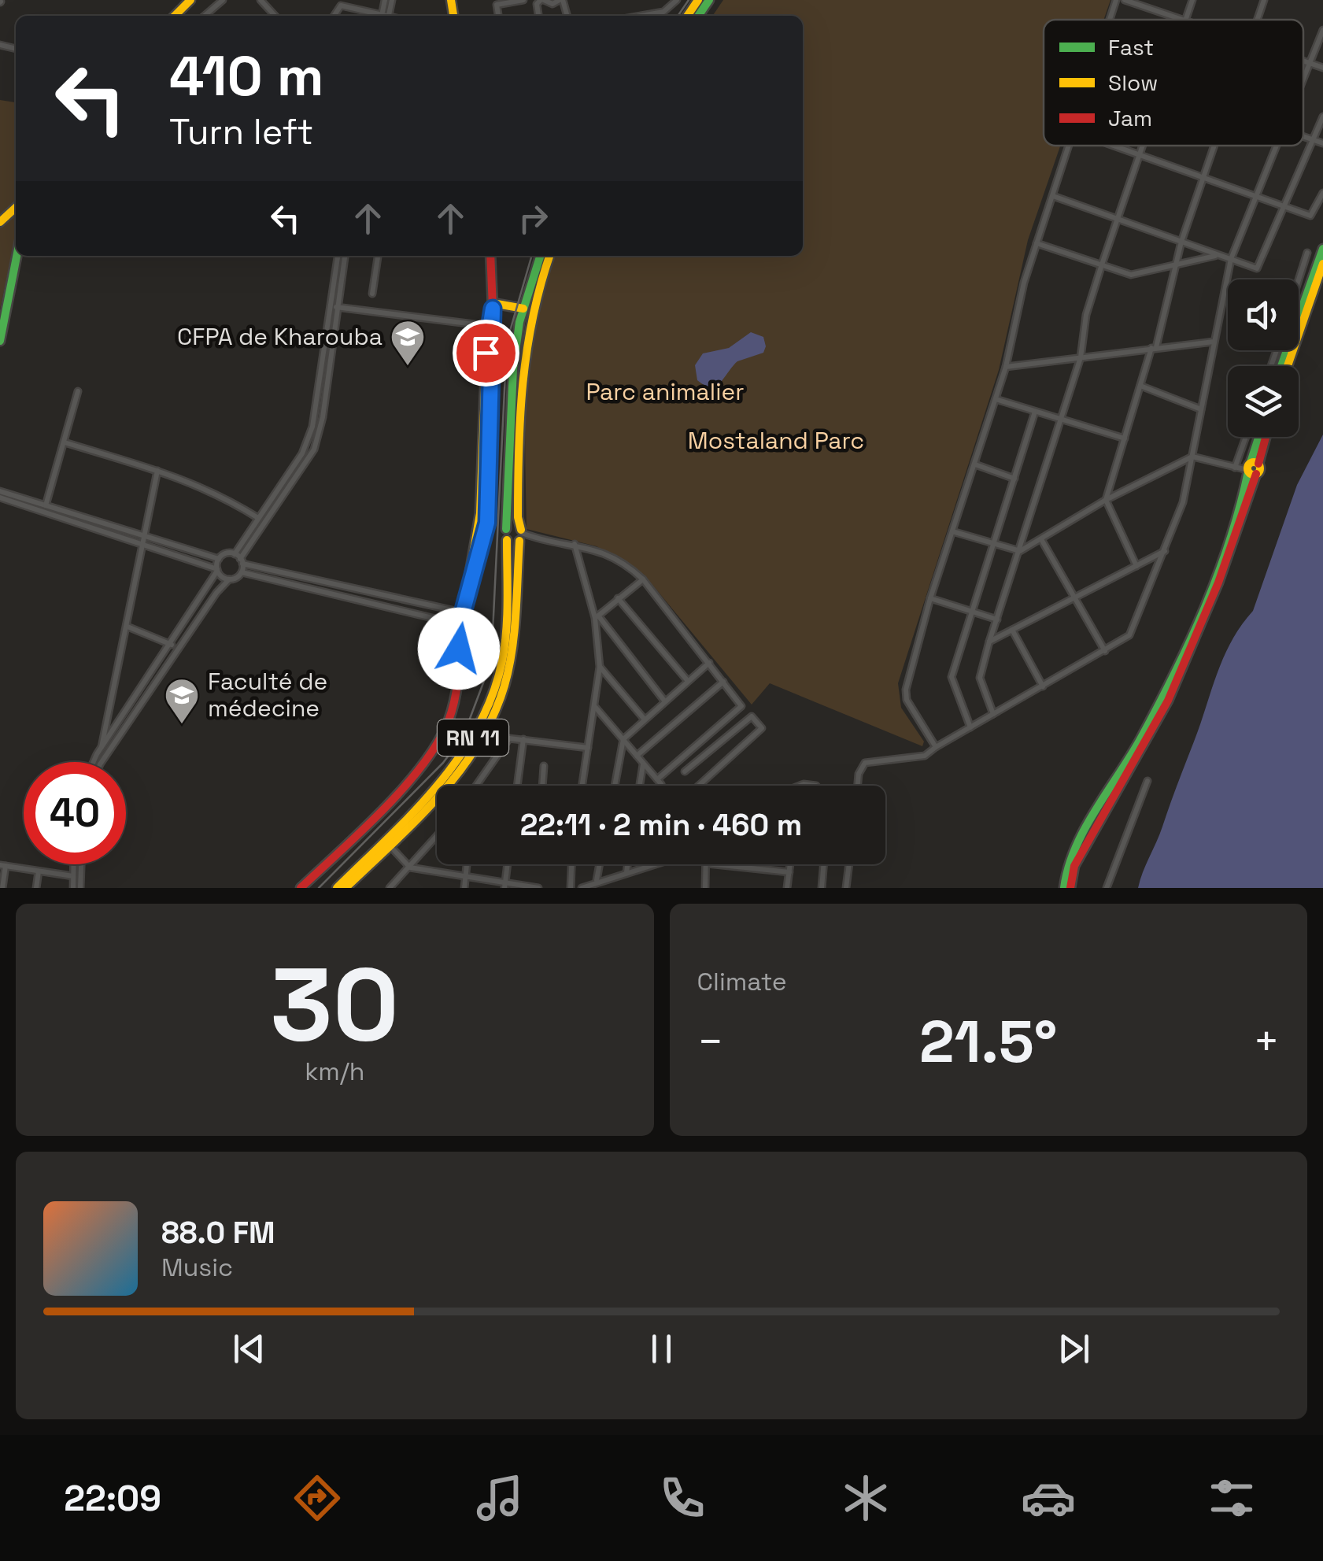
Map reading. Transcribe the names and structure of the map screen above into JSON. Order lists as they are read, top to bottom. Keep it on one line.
{"streets":{"main road":["RN 11"]},"parks":["Parc animalier","Mostaland Parc"],"places":{"school or university":["CFPA de Kharouba","Faculté de médecine"]},"legend":["Fast","Slow","Jam"],"page":{"turn":["410 m","Turn left"],"limit":"40","trip":"22:11 · 2 min · 460 m","tile":[["30","km/h"],"Climate"],"heat":["−","21.5°","+"],"song":["88.0 FM","Music"],"tabs":"22:09"}}
